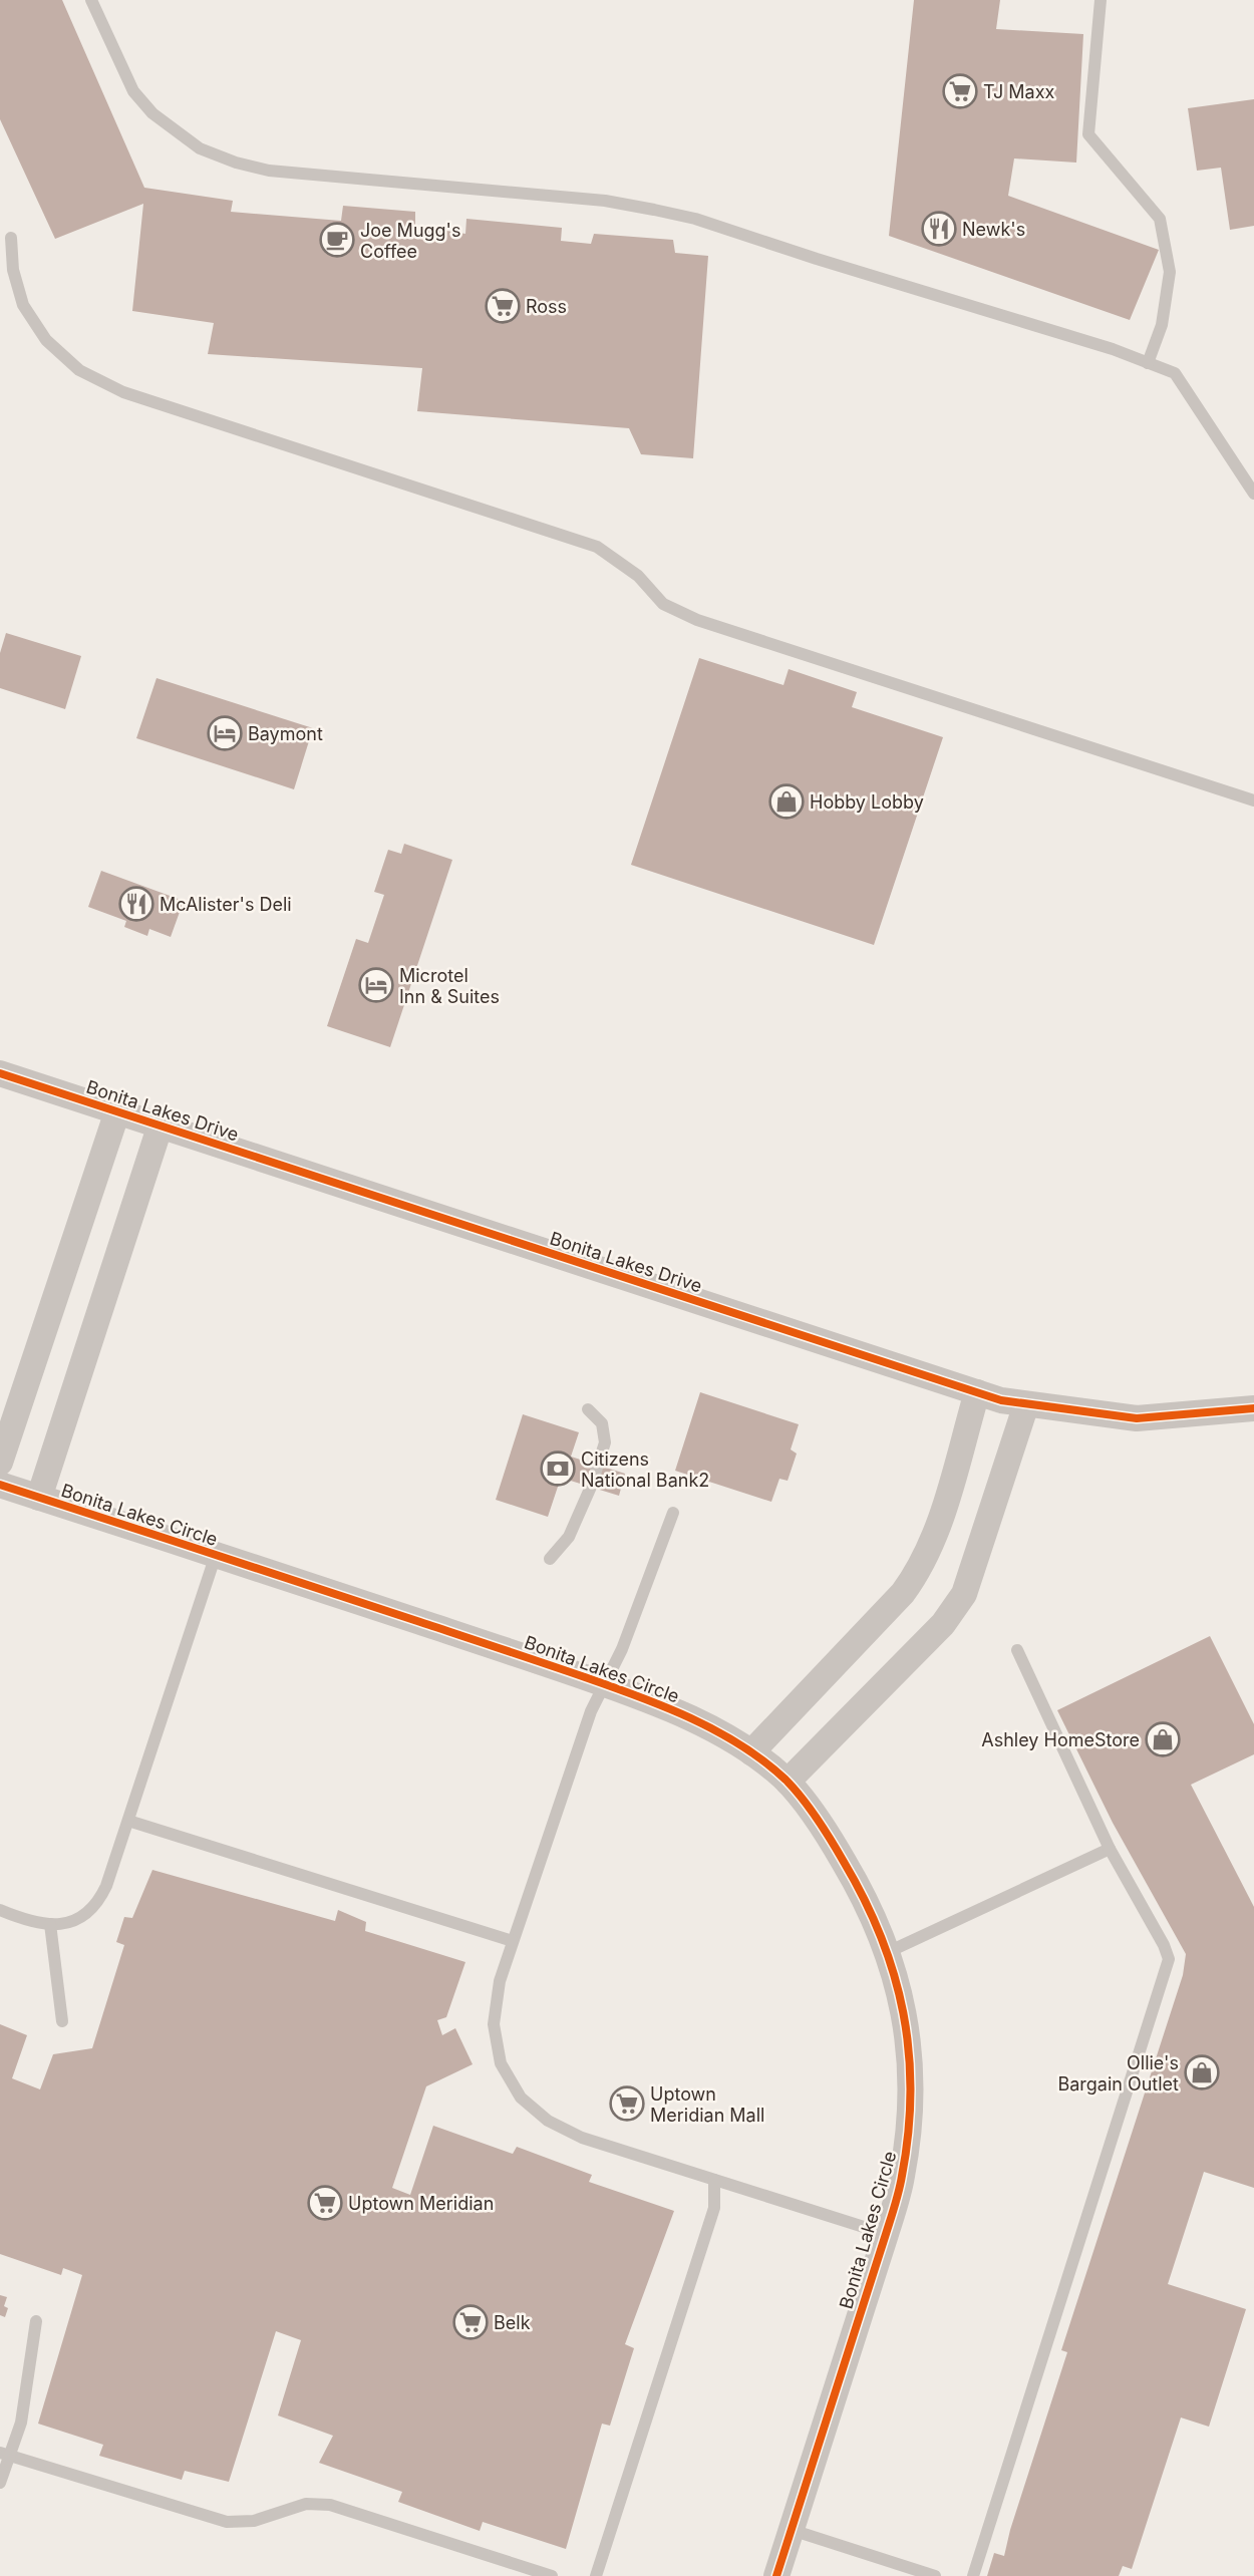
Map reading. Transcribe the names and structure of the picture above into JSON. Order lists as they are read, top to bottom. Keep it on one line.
{"streets":{"street":["Bonita Lakes Drive","Bonita Lakes Circle"]},"places":{"supermarket":["TJ Maxx","Ross","Uptown Meridian Mall","Uptown Meridian","Belk"],"restaurant":["Newk's","McAlister's Deli"],"cafe":["Joe Mugg's Coffee"],"hotel":["Baymont","Microtel Inn & Suites"],"shop":["Hobby Lobby","Ashley HomeStore","Ollie's Bargain Outlet"],"bank":["Citizens National Bank2"]}}
